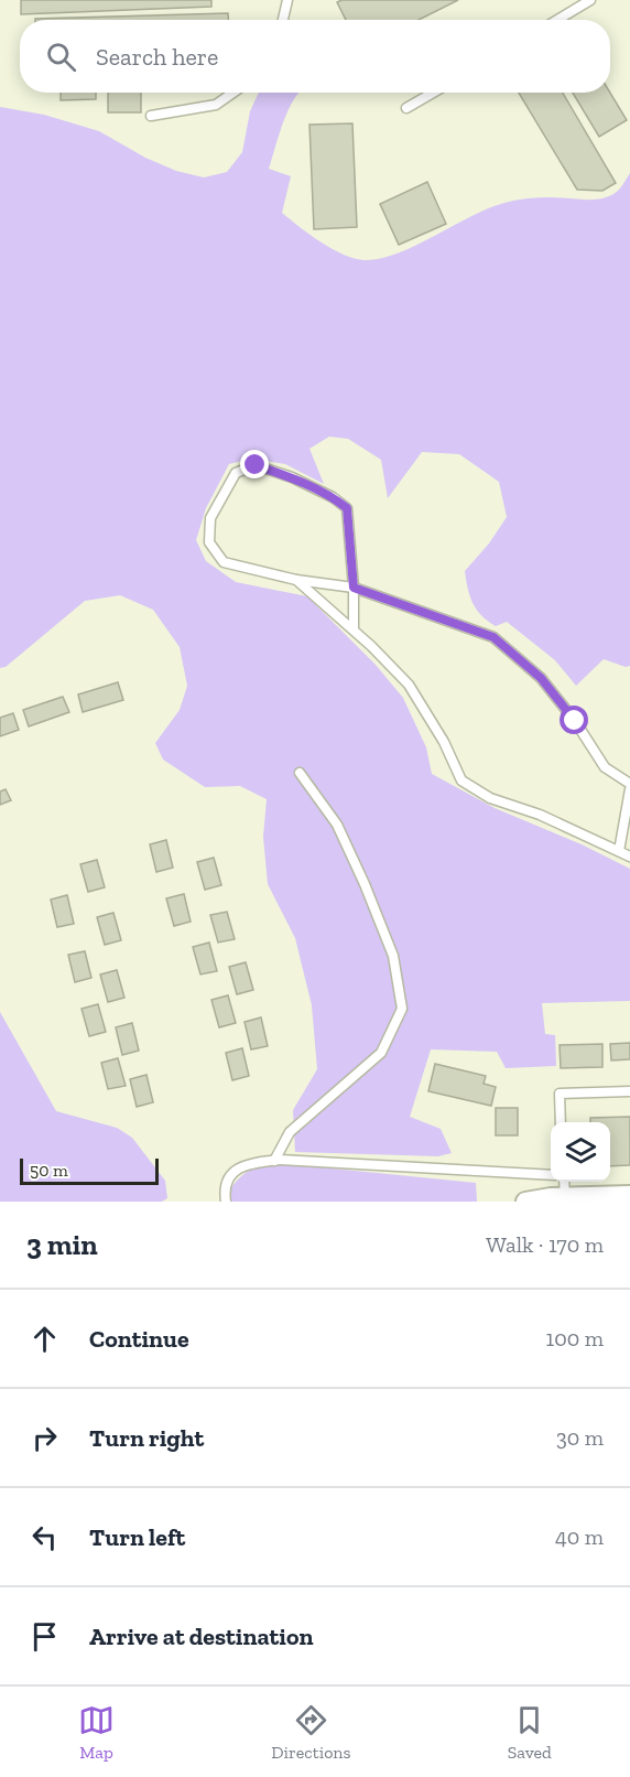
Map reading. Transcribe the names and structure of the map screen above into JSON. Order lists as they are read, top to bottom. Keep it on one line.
{"scale_bar":"50 m","page":{"search":"Search here","scale":"50 m","heading":["3 min","Walk · 170 m"],"list":[["Continue","100 m"],["Turn right","30 m"],["Turn left","40 m"],"Arrive at destination"],"nav":["Map","Directions","Saved"]}}
